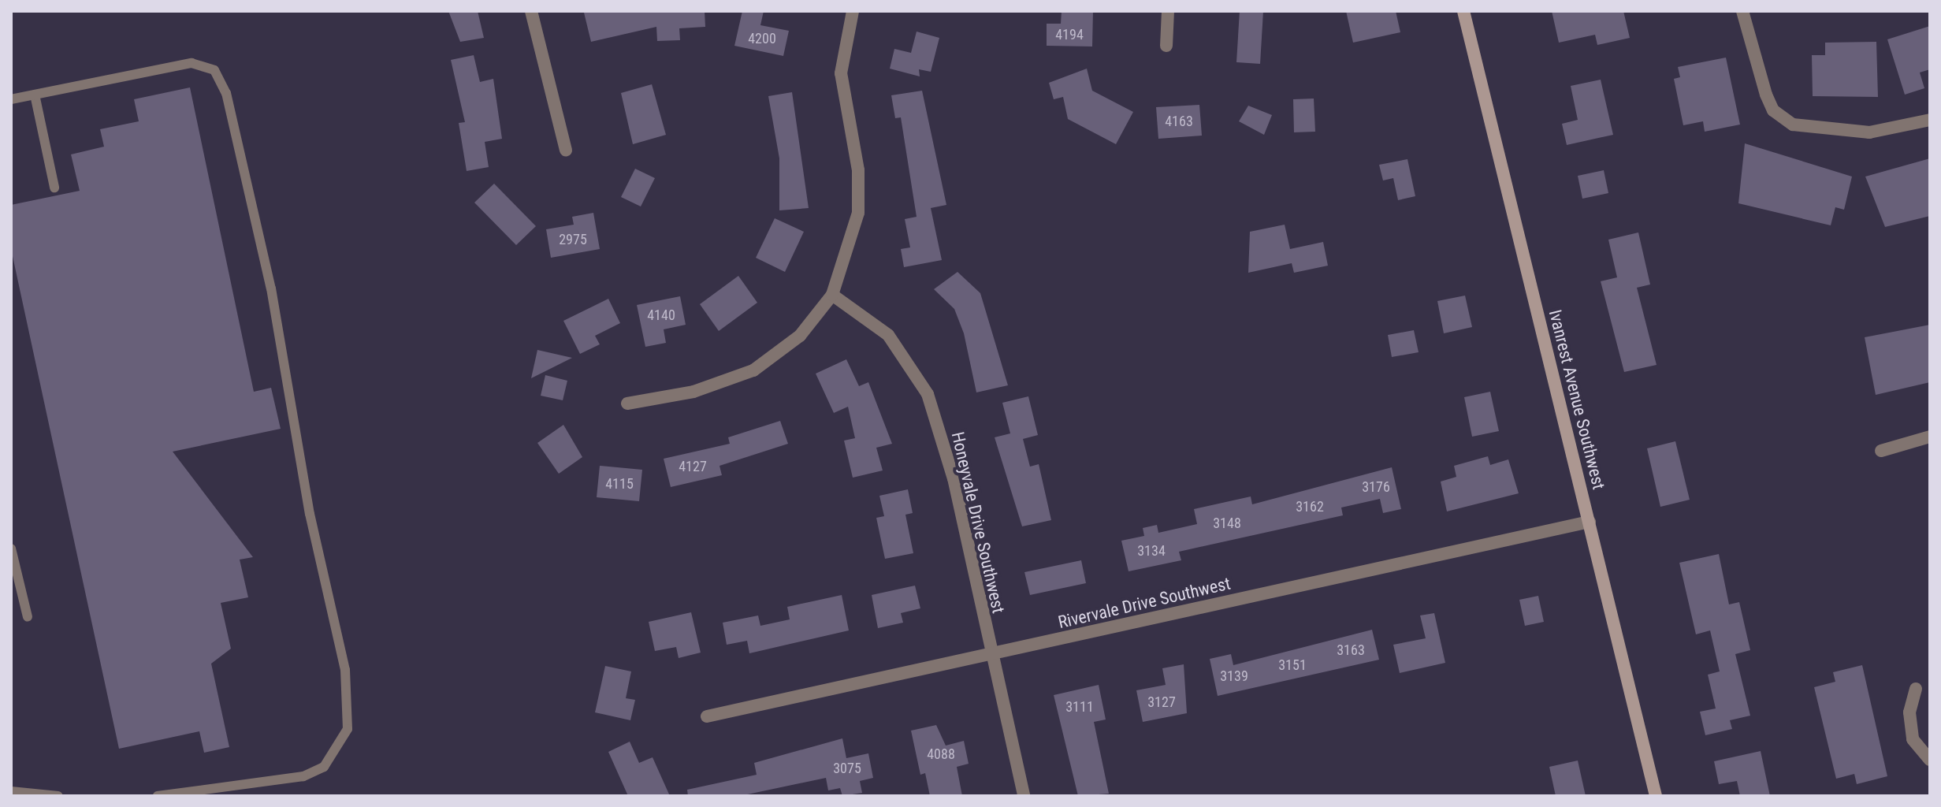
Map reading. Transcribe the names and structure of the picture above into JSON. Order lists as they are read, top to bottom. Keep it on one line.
{"streets":{"street":["Ivanrest Avenue Southwest","Honeyvale Drive Southwest","Rivervale Drive Southwest"]},"crossings":[["Ivanrest Avenue Southwest","Rivervale Drive Southwest"],["Honeyvale Drive Southwest","Rivervale Drive Southwest"]],"house_numbers":["4194","4200","4163","2975","4140","4127","4115","3176","3162","3148","3134","3163","3151","3139","3127","3111","4088","3075"]}
